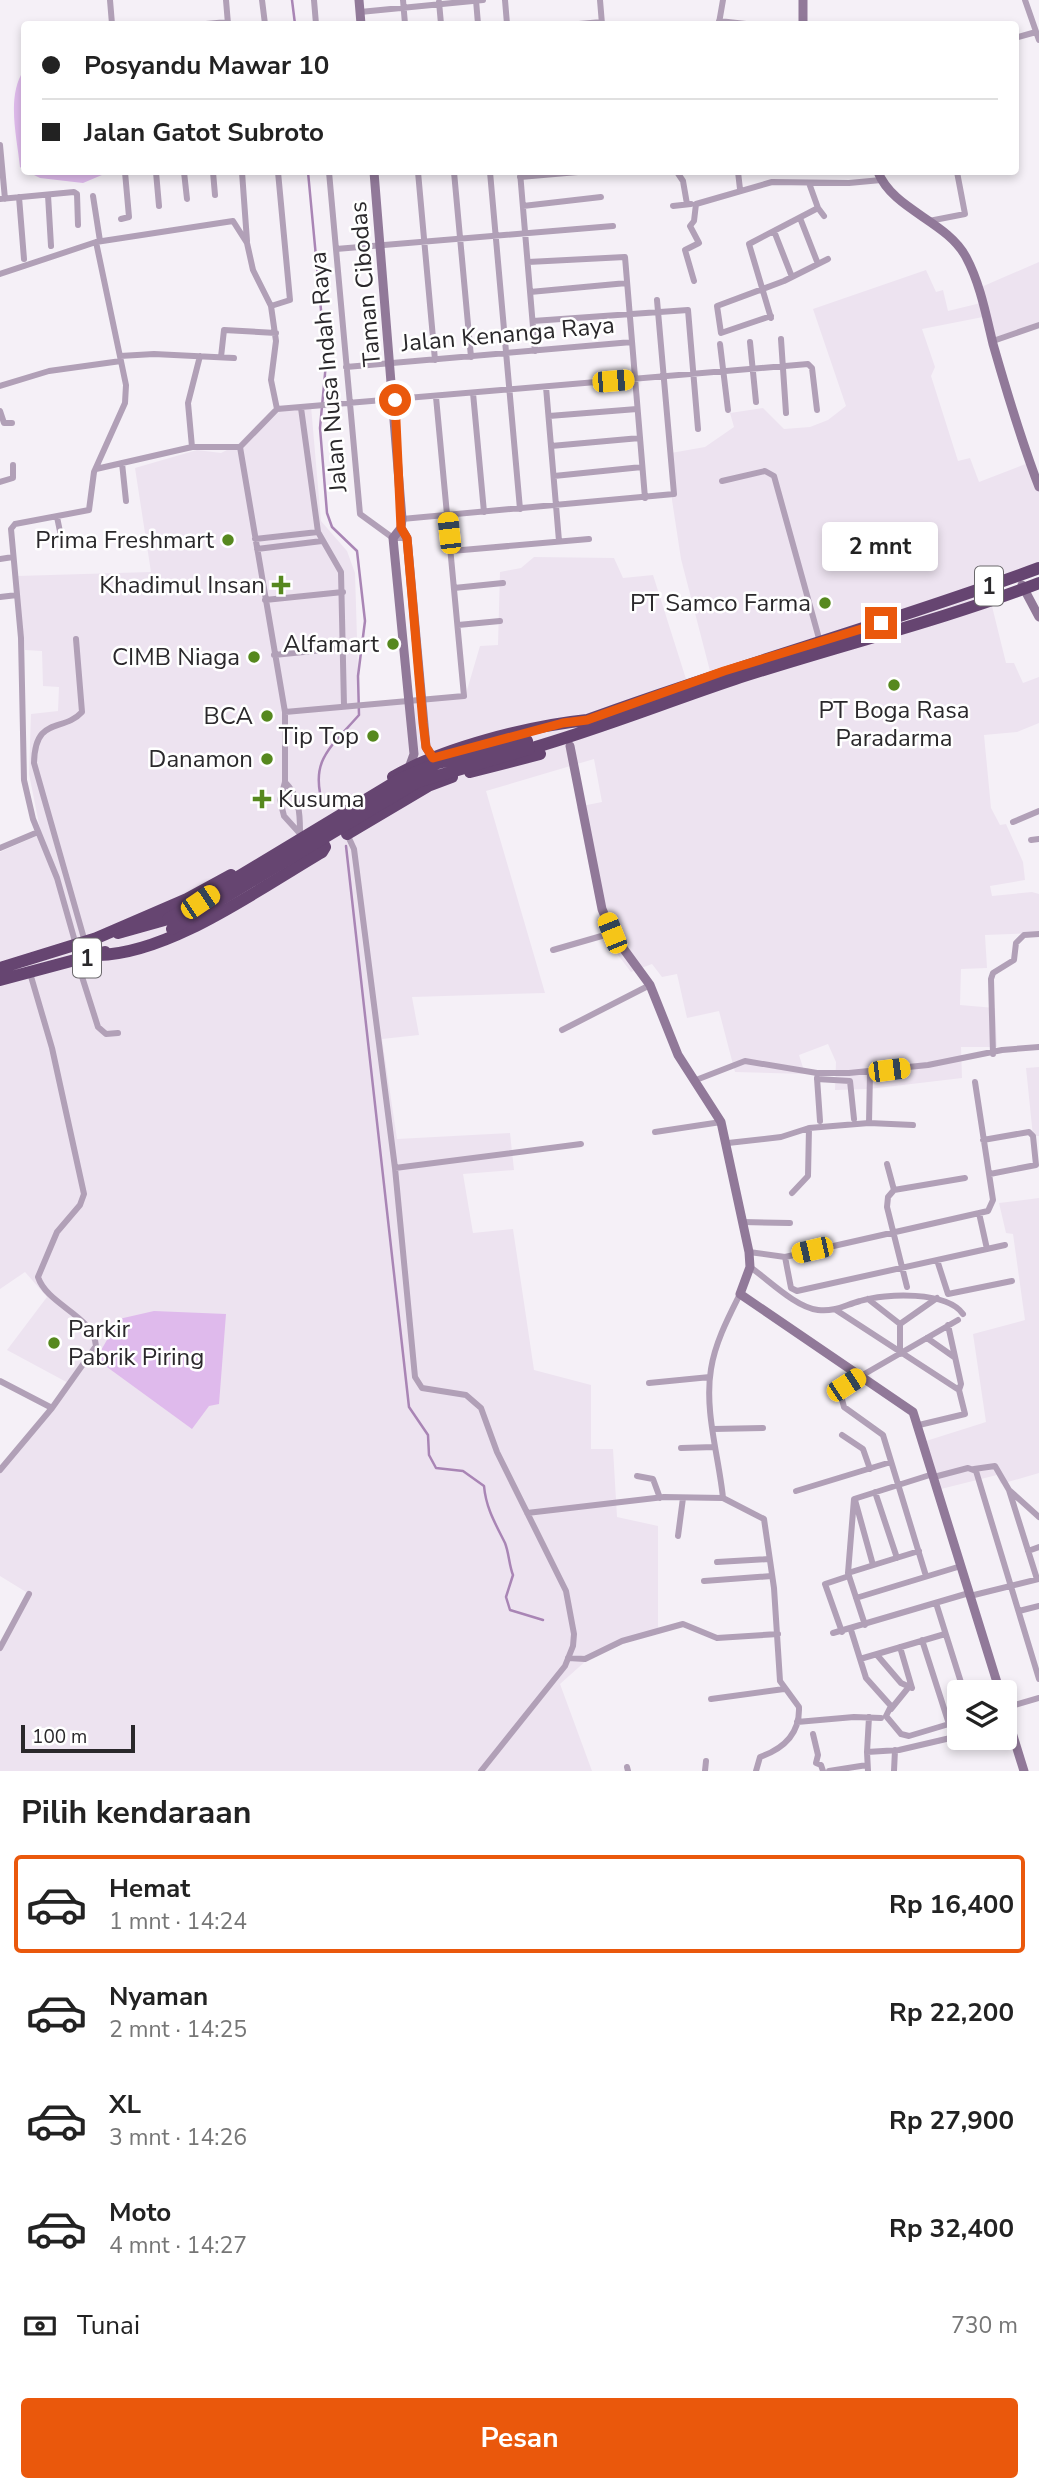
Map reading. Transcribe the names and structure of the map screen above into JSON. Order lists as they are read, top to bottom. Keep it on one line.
{"streets":{"highway":["1"],"street":["Taman Cibodas","Jalan Kenanga Raya","Jalan Nusa Indah Raya"]},"crossings":[["Taman Cibodas","Jalan Kenanga Raya"],["Jalan Kenanga Raya","Jalan Nusa Indah Raya"]],"places":{"other":["Prima Freshmart","PT Samco Farma","Alfamart","CIMB Niaga","PT Boga Rasa Paradarma","BCA","Tip Top","Danamon","Parkir Pabrik Piring"],"health":["Khadimul Insan","Kusuma"]},"scale_bar":"100 m","page":{"banner":["Posyandu Mawar 10","Jalan Gatot Subroto"],"bubble":"2 mnt","scale":"100 m","heading":"Pilih kendaraan","list":[{"name":"Hemat","note":"1 mnt · 14:24","value":"Rp 16,400"},{"name":"Nyaman","note":"2 mnt · 14:25","value":"Rp 22,200"},{"name":"XL","note":"3 mnt · 14:26","value":"Rp 27,900"},{"name":"Moto","note":"4 mnt · 14:27","value":"Rp 32,400"}],"pay":["Tunai","730 m"],"buttons":"Pesan"}}
